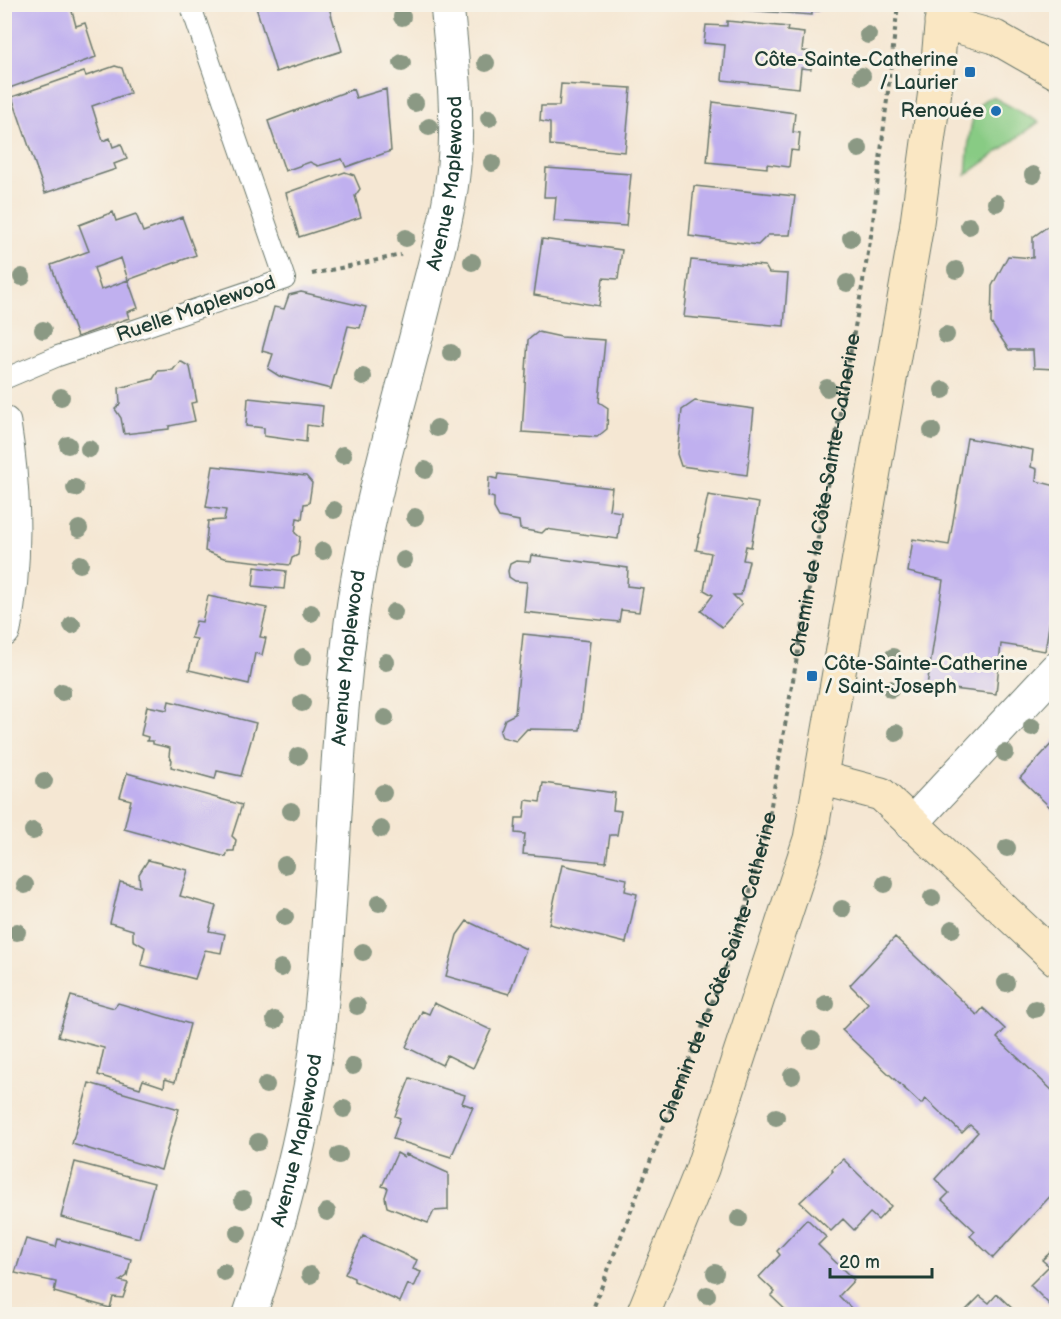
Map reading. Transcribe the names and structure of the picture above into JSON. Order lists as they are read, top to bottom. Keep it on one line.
{"streets":{"street":["Avenue Maplewood"],"lane":["Ruelle Maplewood"],"path":["Chemin de la Côte-Sainte-Catherine"]},"places":{"transit":["Côte-Sainte-Catherine / Laurier","Côte-Sainte-Catherine / Saint-Joseph"],"other":["Renouée"]},"scale_bar":"20 m"}
